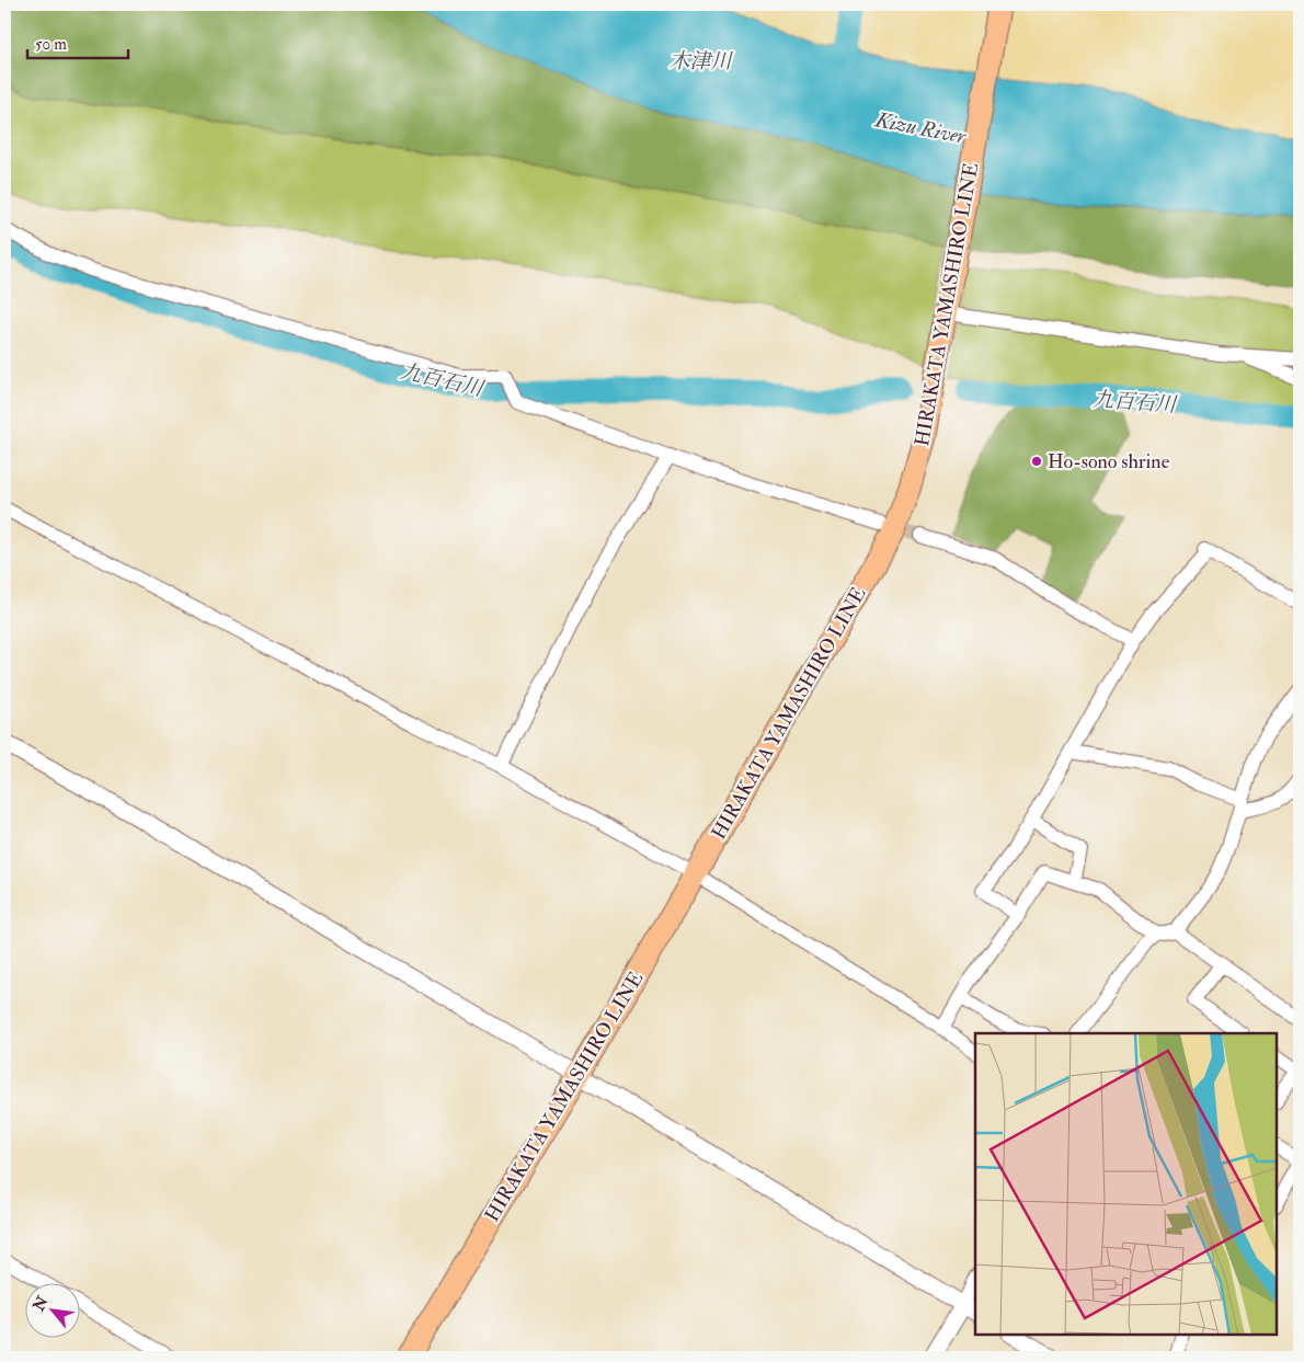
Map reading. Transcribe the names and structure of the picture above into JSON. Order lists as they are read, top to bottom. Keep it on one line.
{"streets":{"main road":["HIRAKATA YAMASHIRO LINE"]},"water":["木津川","Kizu River","九百石川"],"places":["Ho-sono shrine"],"scale_bar":"50 m","north":"top left"}
